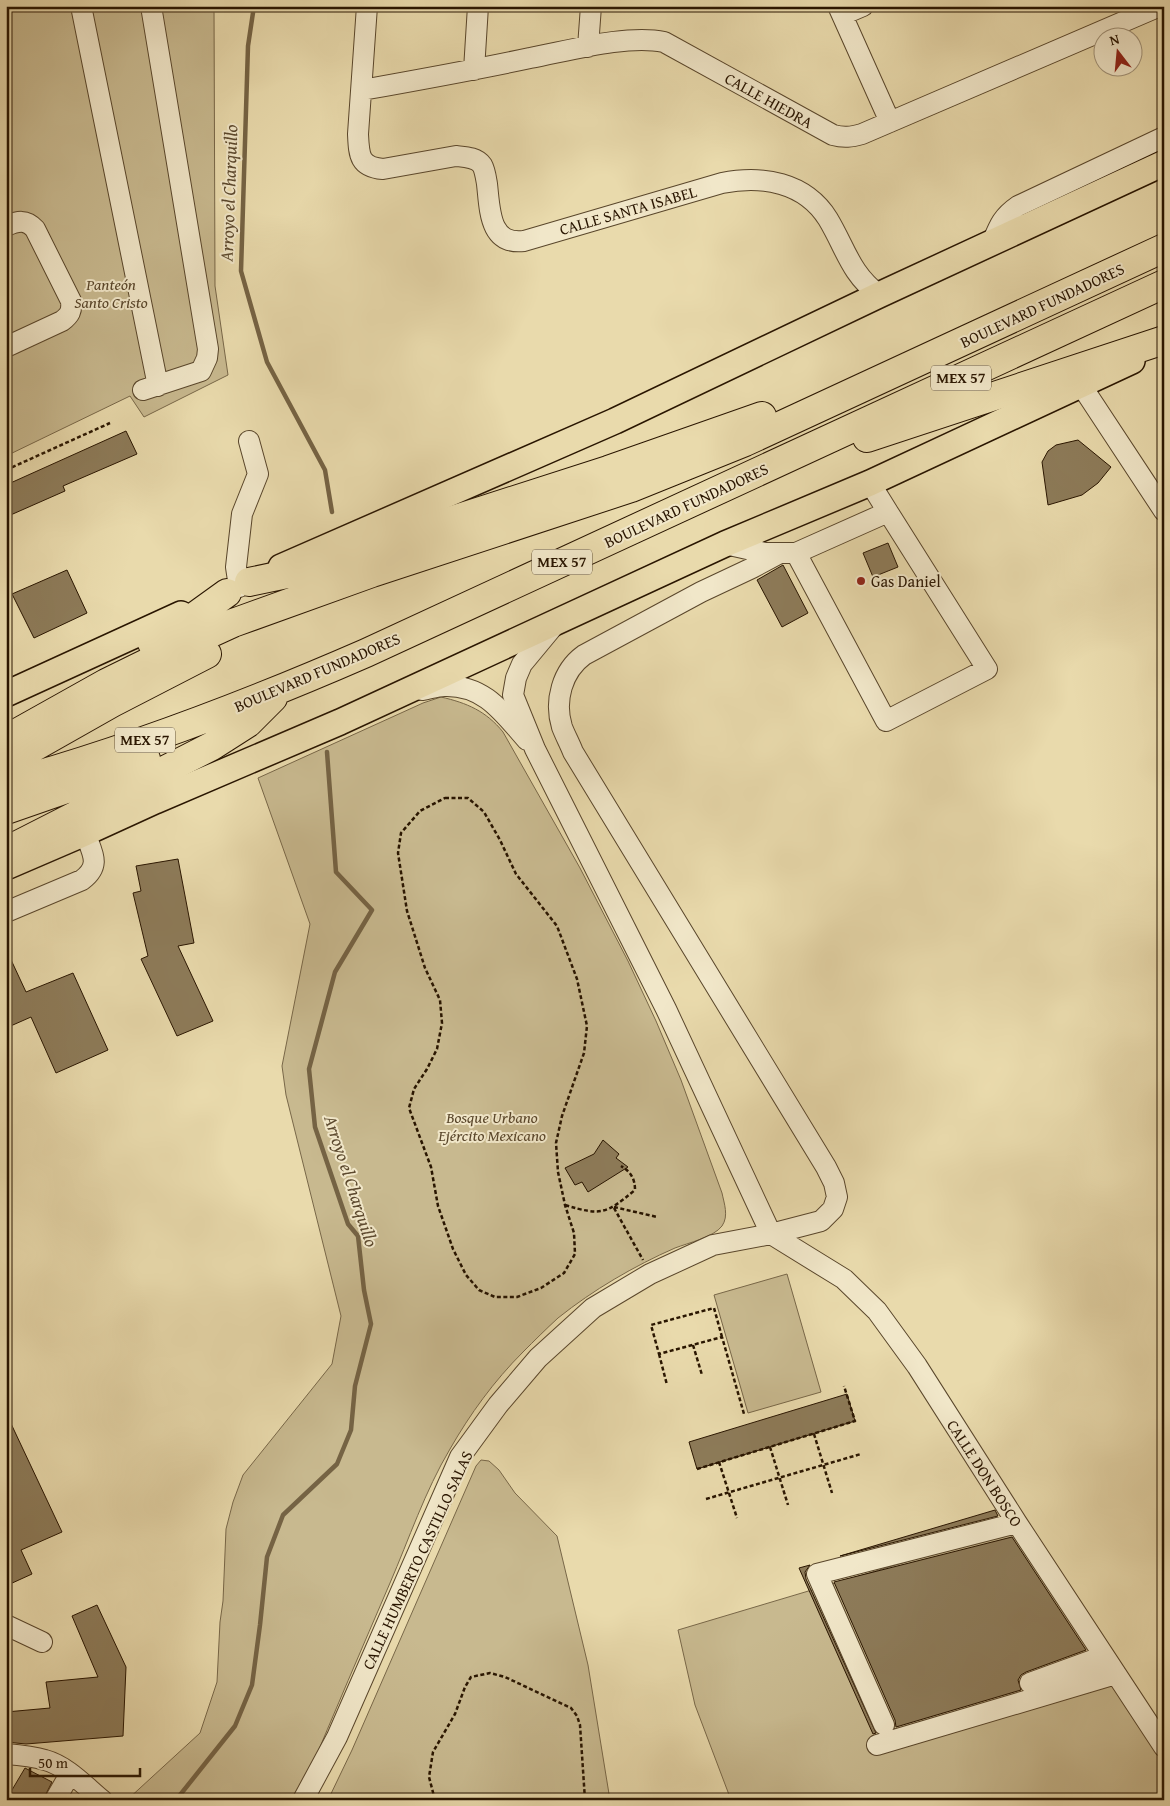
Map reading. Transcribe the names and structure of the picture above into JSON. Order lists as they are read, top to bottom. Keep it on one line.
{"streets":{"highway":["BOULEVARD FUNDADORES","MEX 57"],"street":["CALLE HIEDRA","CALLE SANTA ISABEL","CALLE DON BOSCO","CALLE HUMBERTO CASTILLO SALAS"]},"crossings":[["CALLE HIEDRA","CALLE SANTA ISABEL"],["CALLE DON BOSCO","CALLE HUMBERTO CASTILLO SALAS"]],"water":["Arroyo el Charquillo"],"parks":["Panteón Santo Cristo","Bosque Urbano Ejército Mexicano"],"places":["Gas Daniel"],"scale_bar":"50 m","north":"top"}
